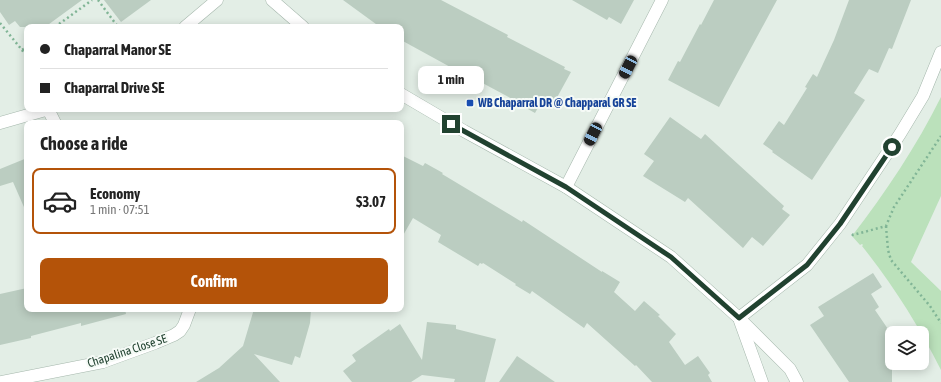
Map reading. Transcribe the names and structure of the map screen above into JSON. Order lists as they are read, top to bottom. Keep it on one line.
{"streets":{"street":["Chapalina Close SE"]},"places":{"transit":["WB Chaparral DR @ Chapparal GR SE"]},"page":{"banner":["Chaparral Manor SE","Chaparral Drive SE"],"bubble":"1 min","heading":"Choose a ride","list":[{"name":"Economy","note":"1 min · 07:51","value":"$3.07"}],"buttons":"Confirm"}}
